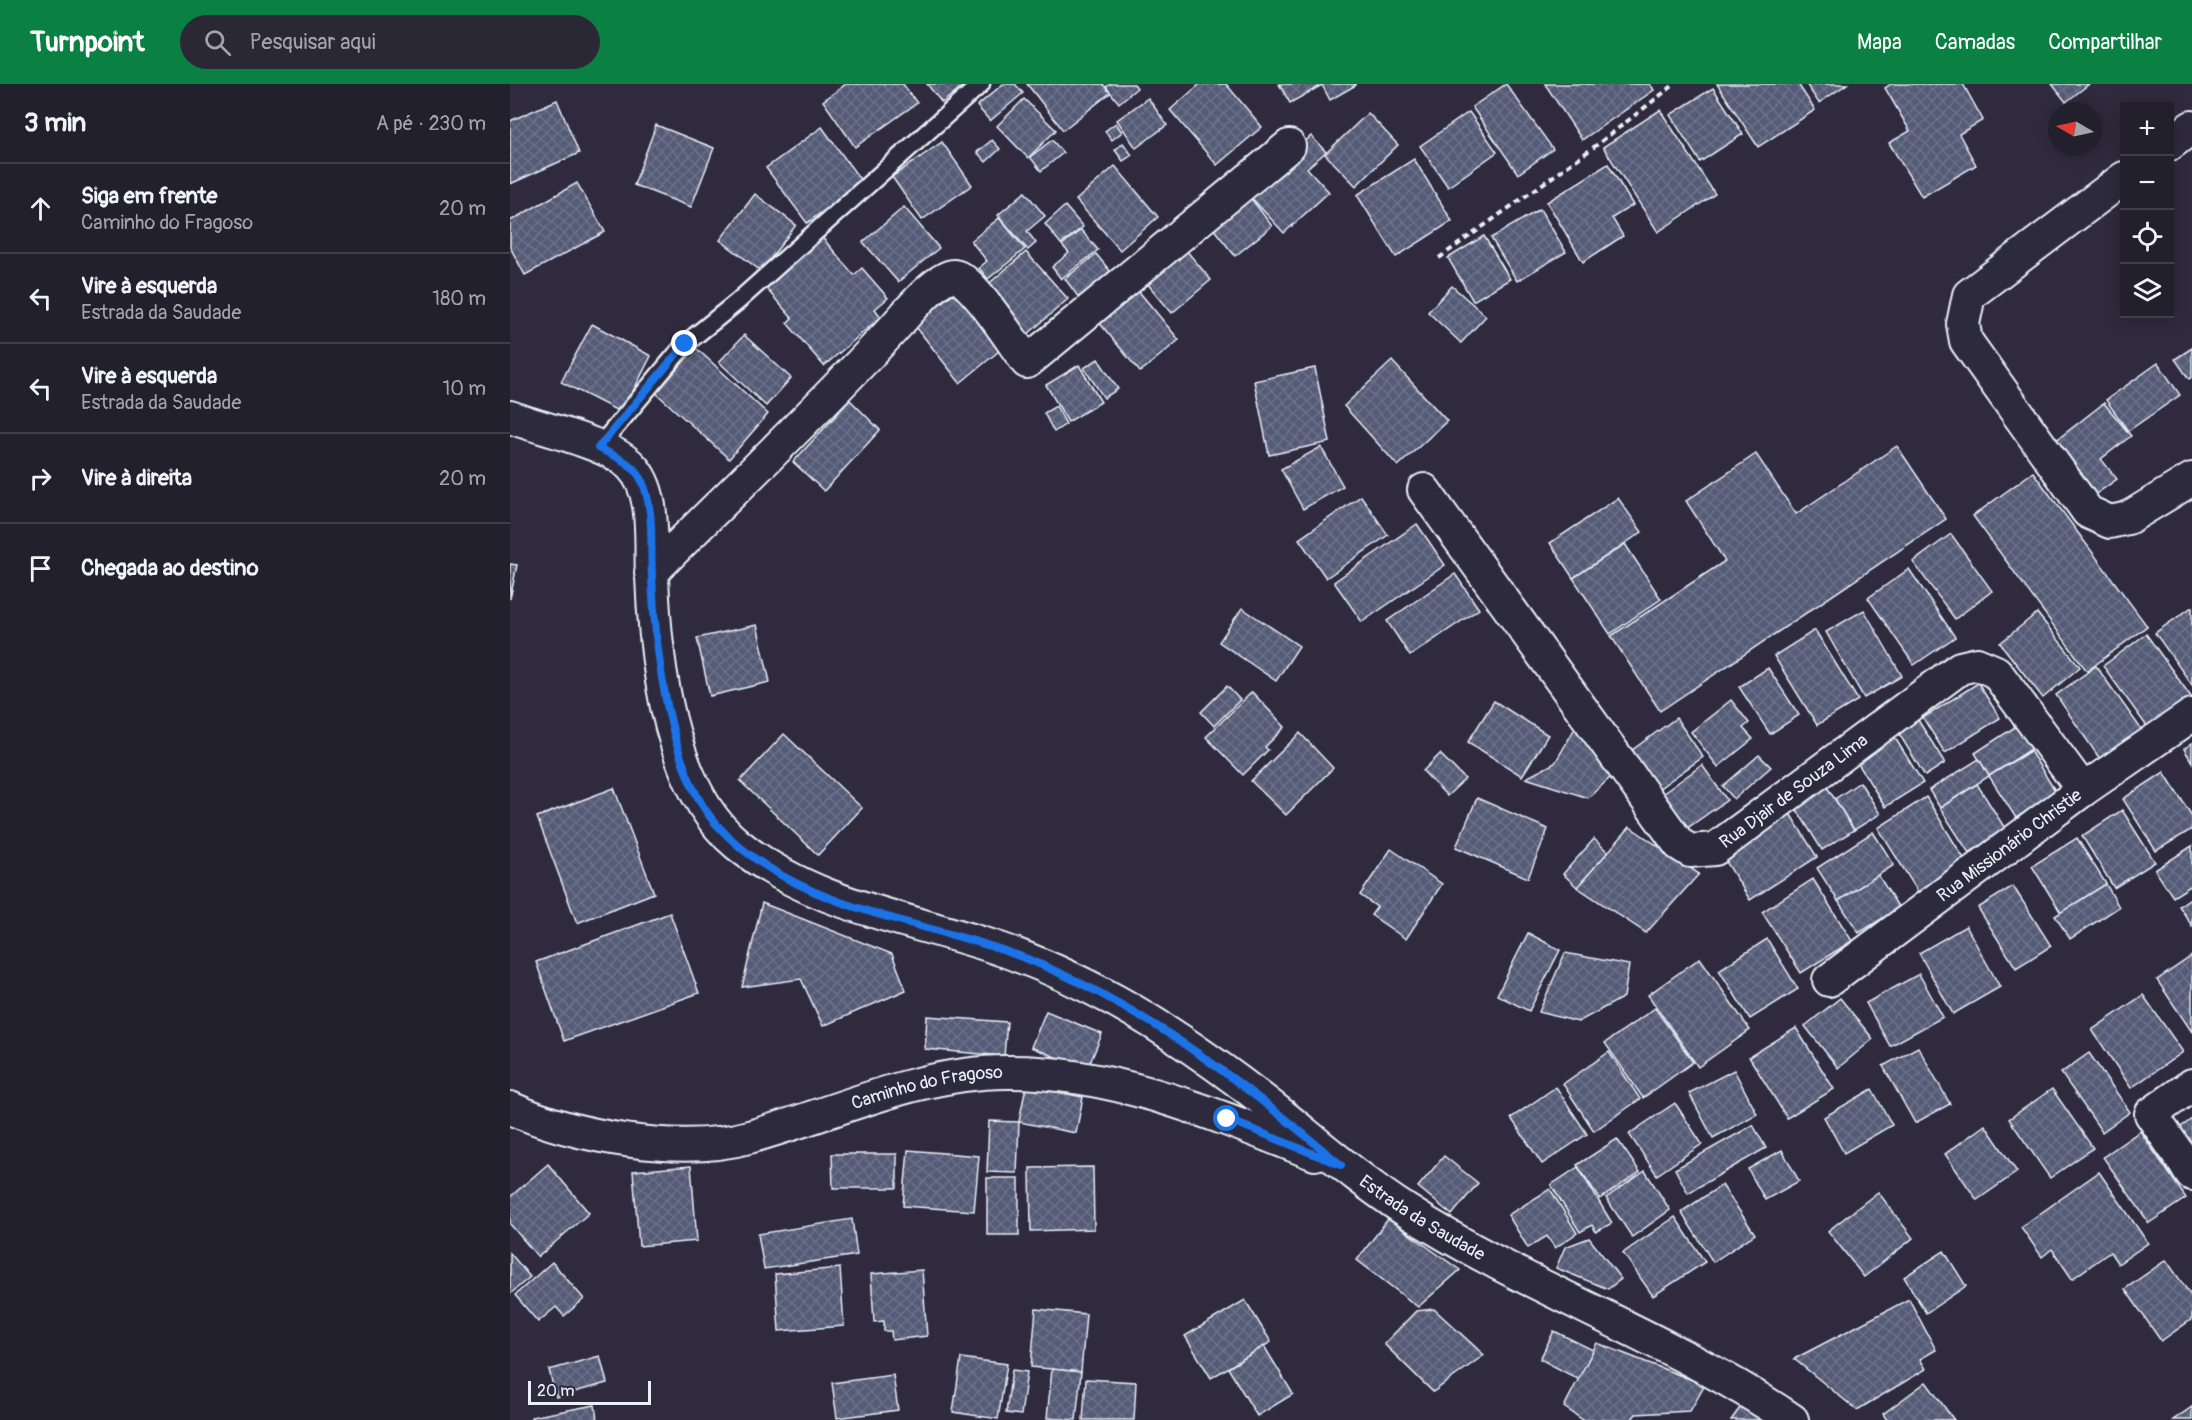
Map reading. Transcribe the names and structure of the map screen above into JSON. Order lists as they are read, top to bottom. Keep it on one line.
{"streets":{"street":["Rua Djair de Souza Lima","Rua Missionário Christie","Caminho do Fragoso","Estrada da Saudade"]},"crossings":[["Rua Djair de Souza Lima","Rua Missionário Christie"],["Caminho do Fragoso","Estrada da Saudade"]],"scale_bar":"20 m","north":"left","page":{"header":"Turnpoint","search":"Pesquisar aqui","nav":["Mapa","Camadas","Compartilhar"],"heading":["3 min","A pé · 230 m"],"map_buttons":["+","−"],"list":[["Siga em frente","Caminho do Fragoso","20 m"],["Vire à esquerda","Estrada da Saudade","180 m"],["Vire à esquerda","Estrada da Saudade","10 m"],["Vire à direita","20 m"],"Chegada ao destino"],"scale":"20 m"}}
